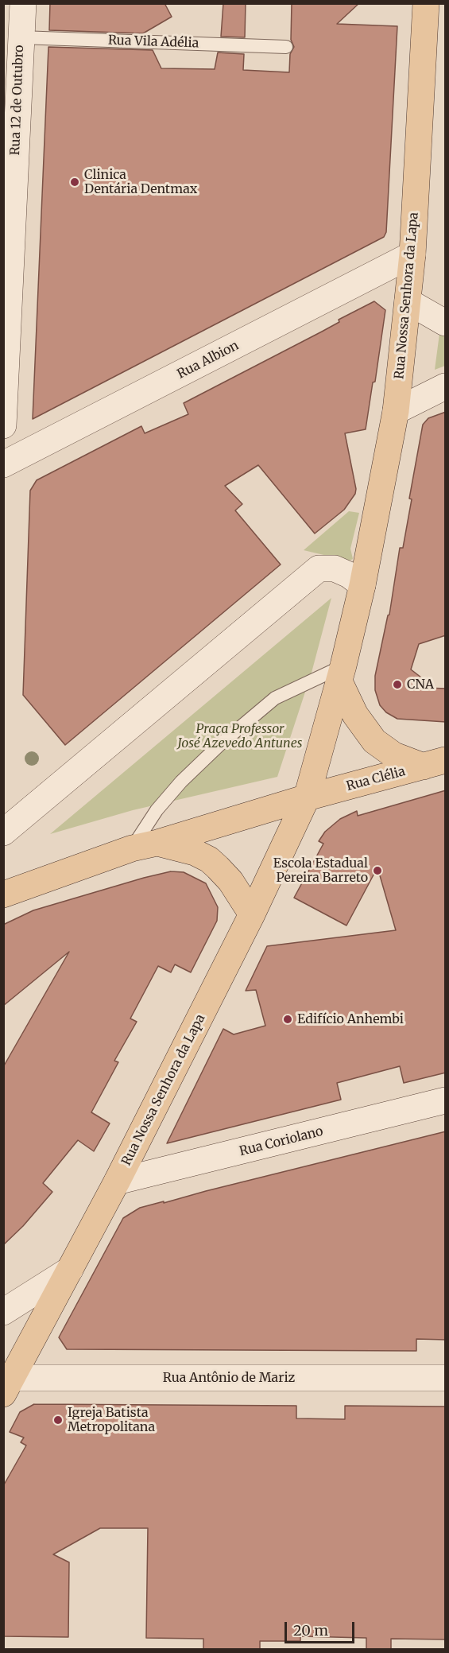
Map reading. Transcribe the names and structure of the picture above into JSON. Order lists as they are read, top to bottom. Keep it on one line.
{"streets":{"main road":["Rua Nossa Senhora da Lapa","Rua Clélia"],"street":["Rua 12 de Outubro","Rua Albion","Rua Coriolano","Rua Antônio de Mariz"],"lane":["Rua Vila Adélia"]},"crossings":[["Rua Vila Adélia","Rua 12 de Outubro"],["Rua Nossa Senhora da Lapa","Rua Albion"],["Rua Nossa Senhora da Lapa","Rua Clélia"],["Rua Nossa Senhora da Lapa","Rua Coriolano"],["Rua Nossa Senhora da Lapa","Rua Antônio de Mariz"]],"parks":["Praça Professor José Azevedo Antunes"],"places":["Clinica Dentária Dentmax","CNA","Escola Estadual Pereira Barreto","Edifício Anhembi","Igreja Batista Metropolitana"],"scale_bar":"20 m"}
